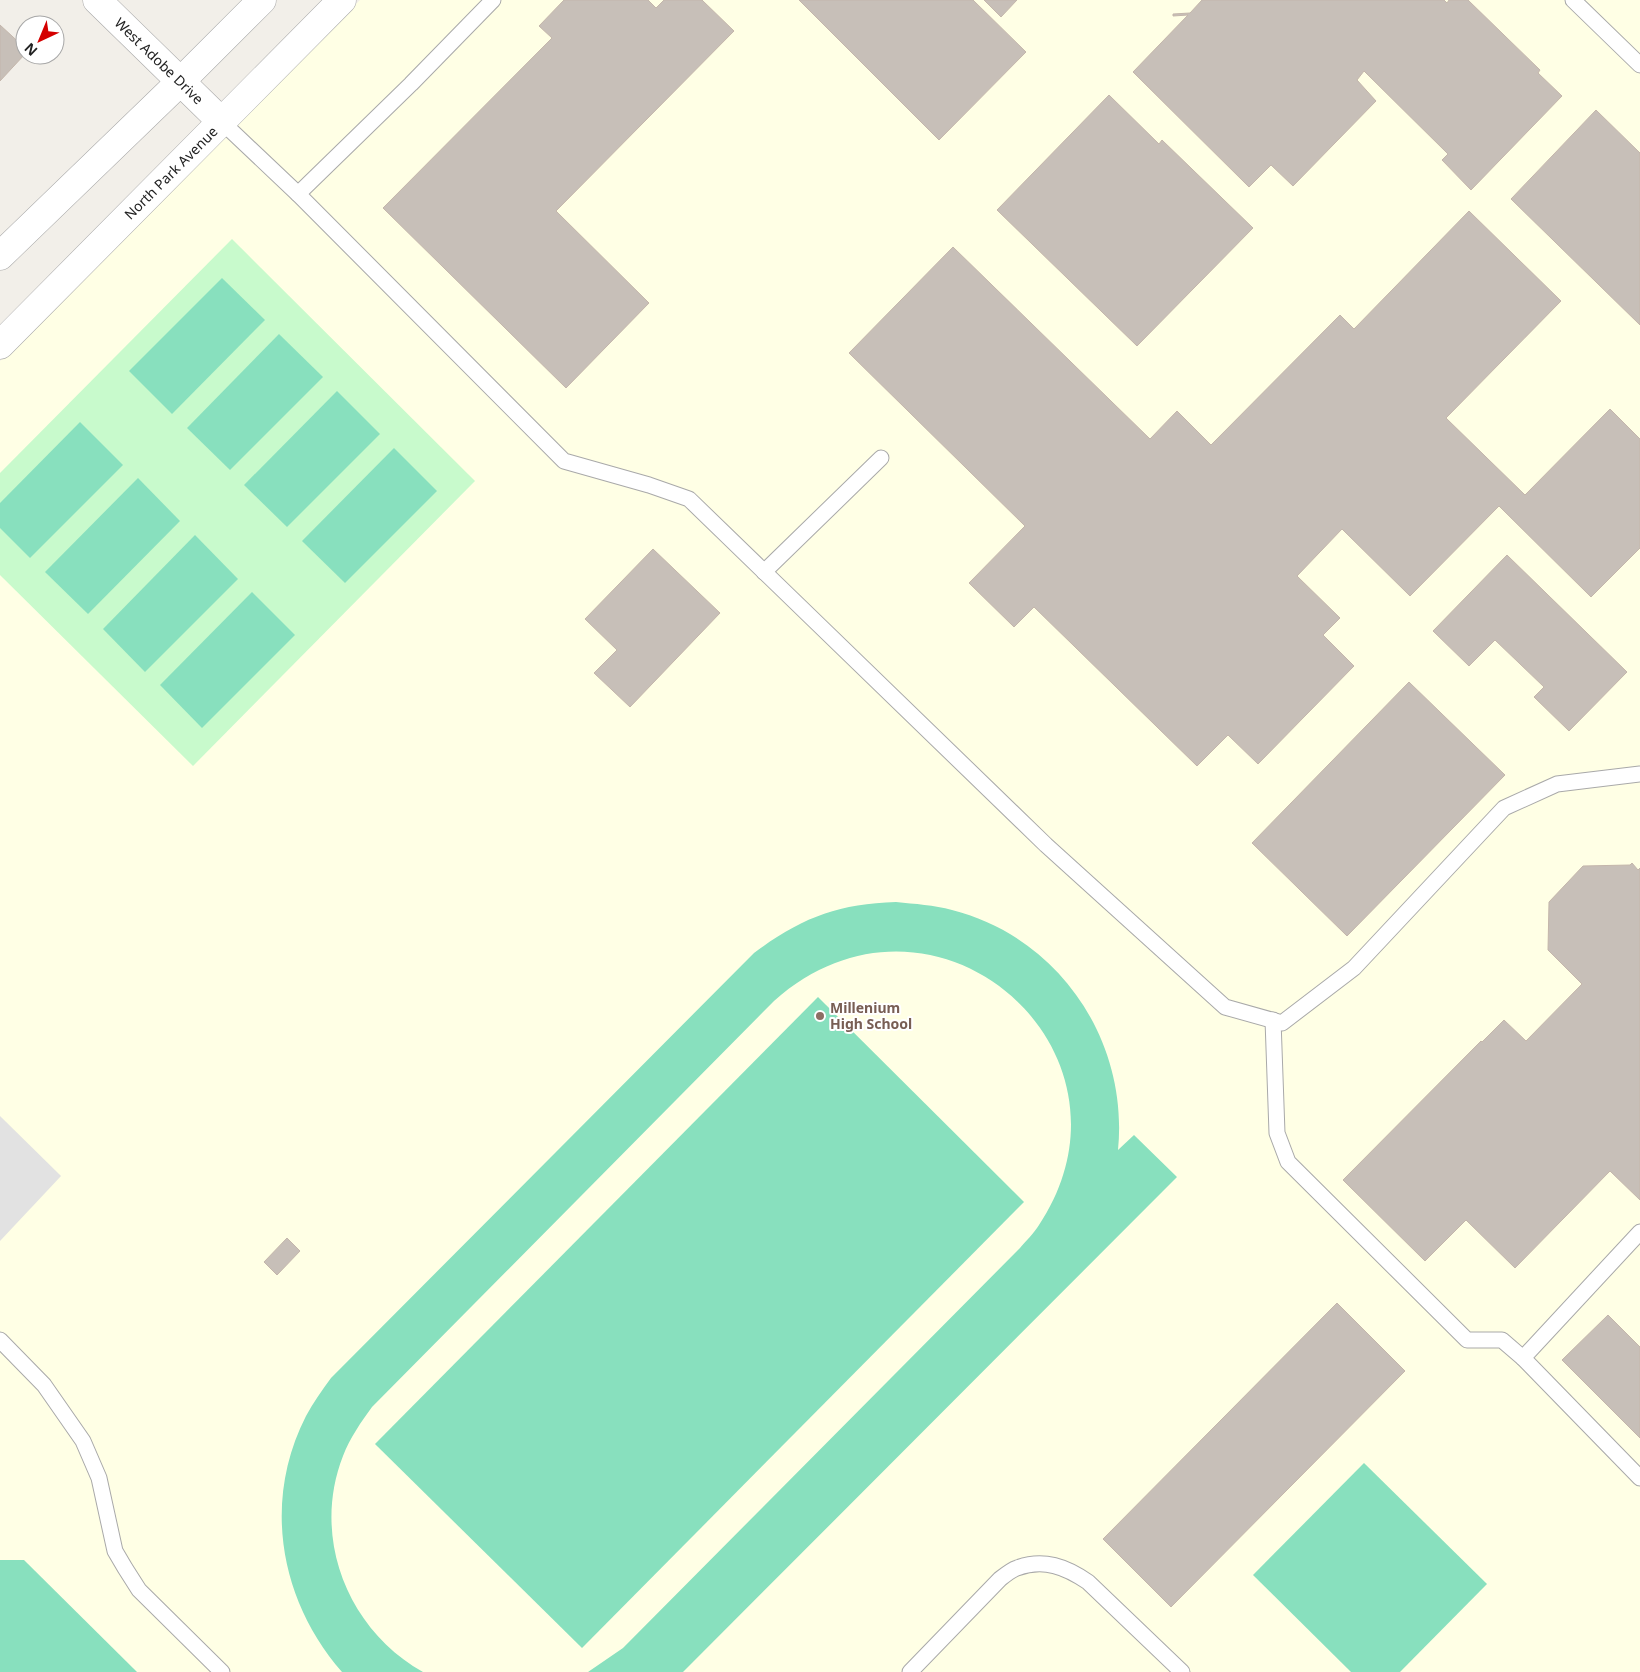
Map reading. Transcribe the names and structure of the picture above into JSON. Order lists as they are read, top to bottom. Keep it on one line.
{"streets":{"street":["West Adobe Drive","North Park Avenue"]},"crossings":[["West Adobe Drive","North Park Avenue"]],"places":["Millenium High School"],"north":"bottom left"}
